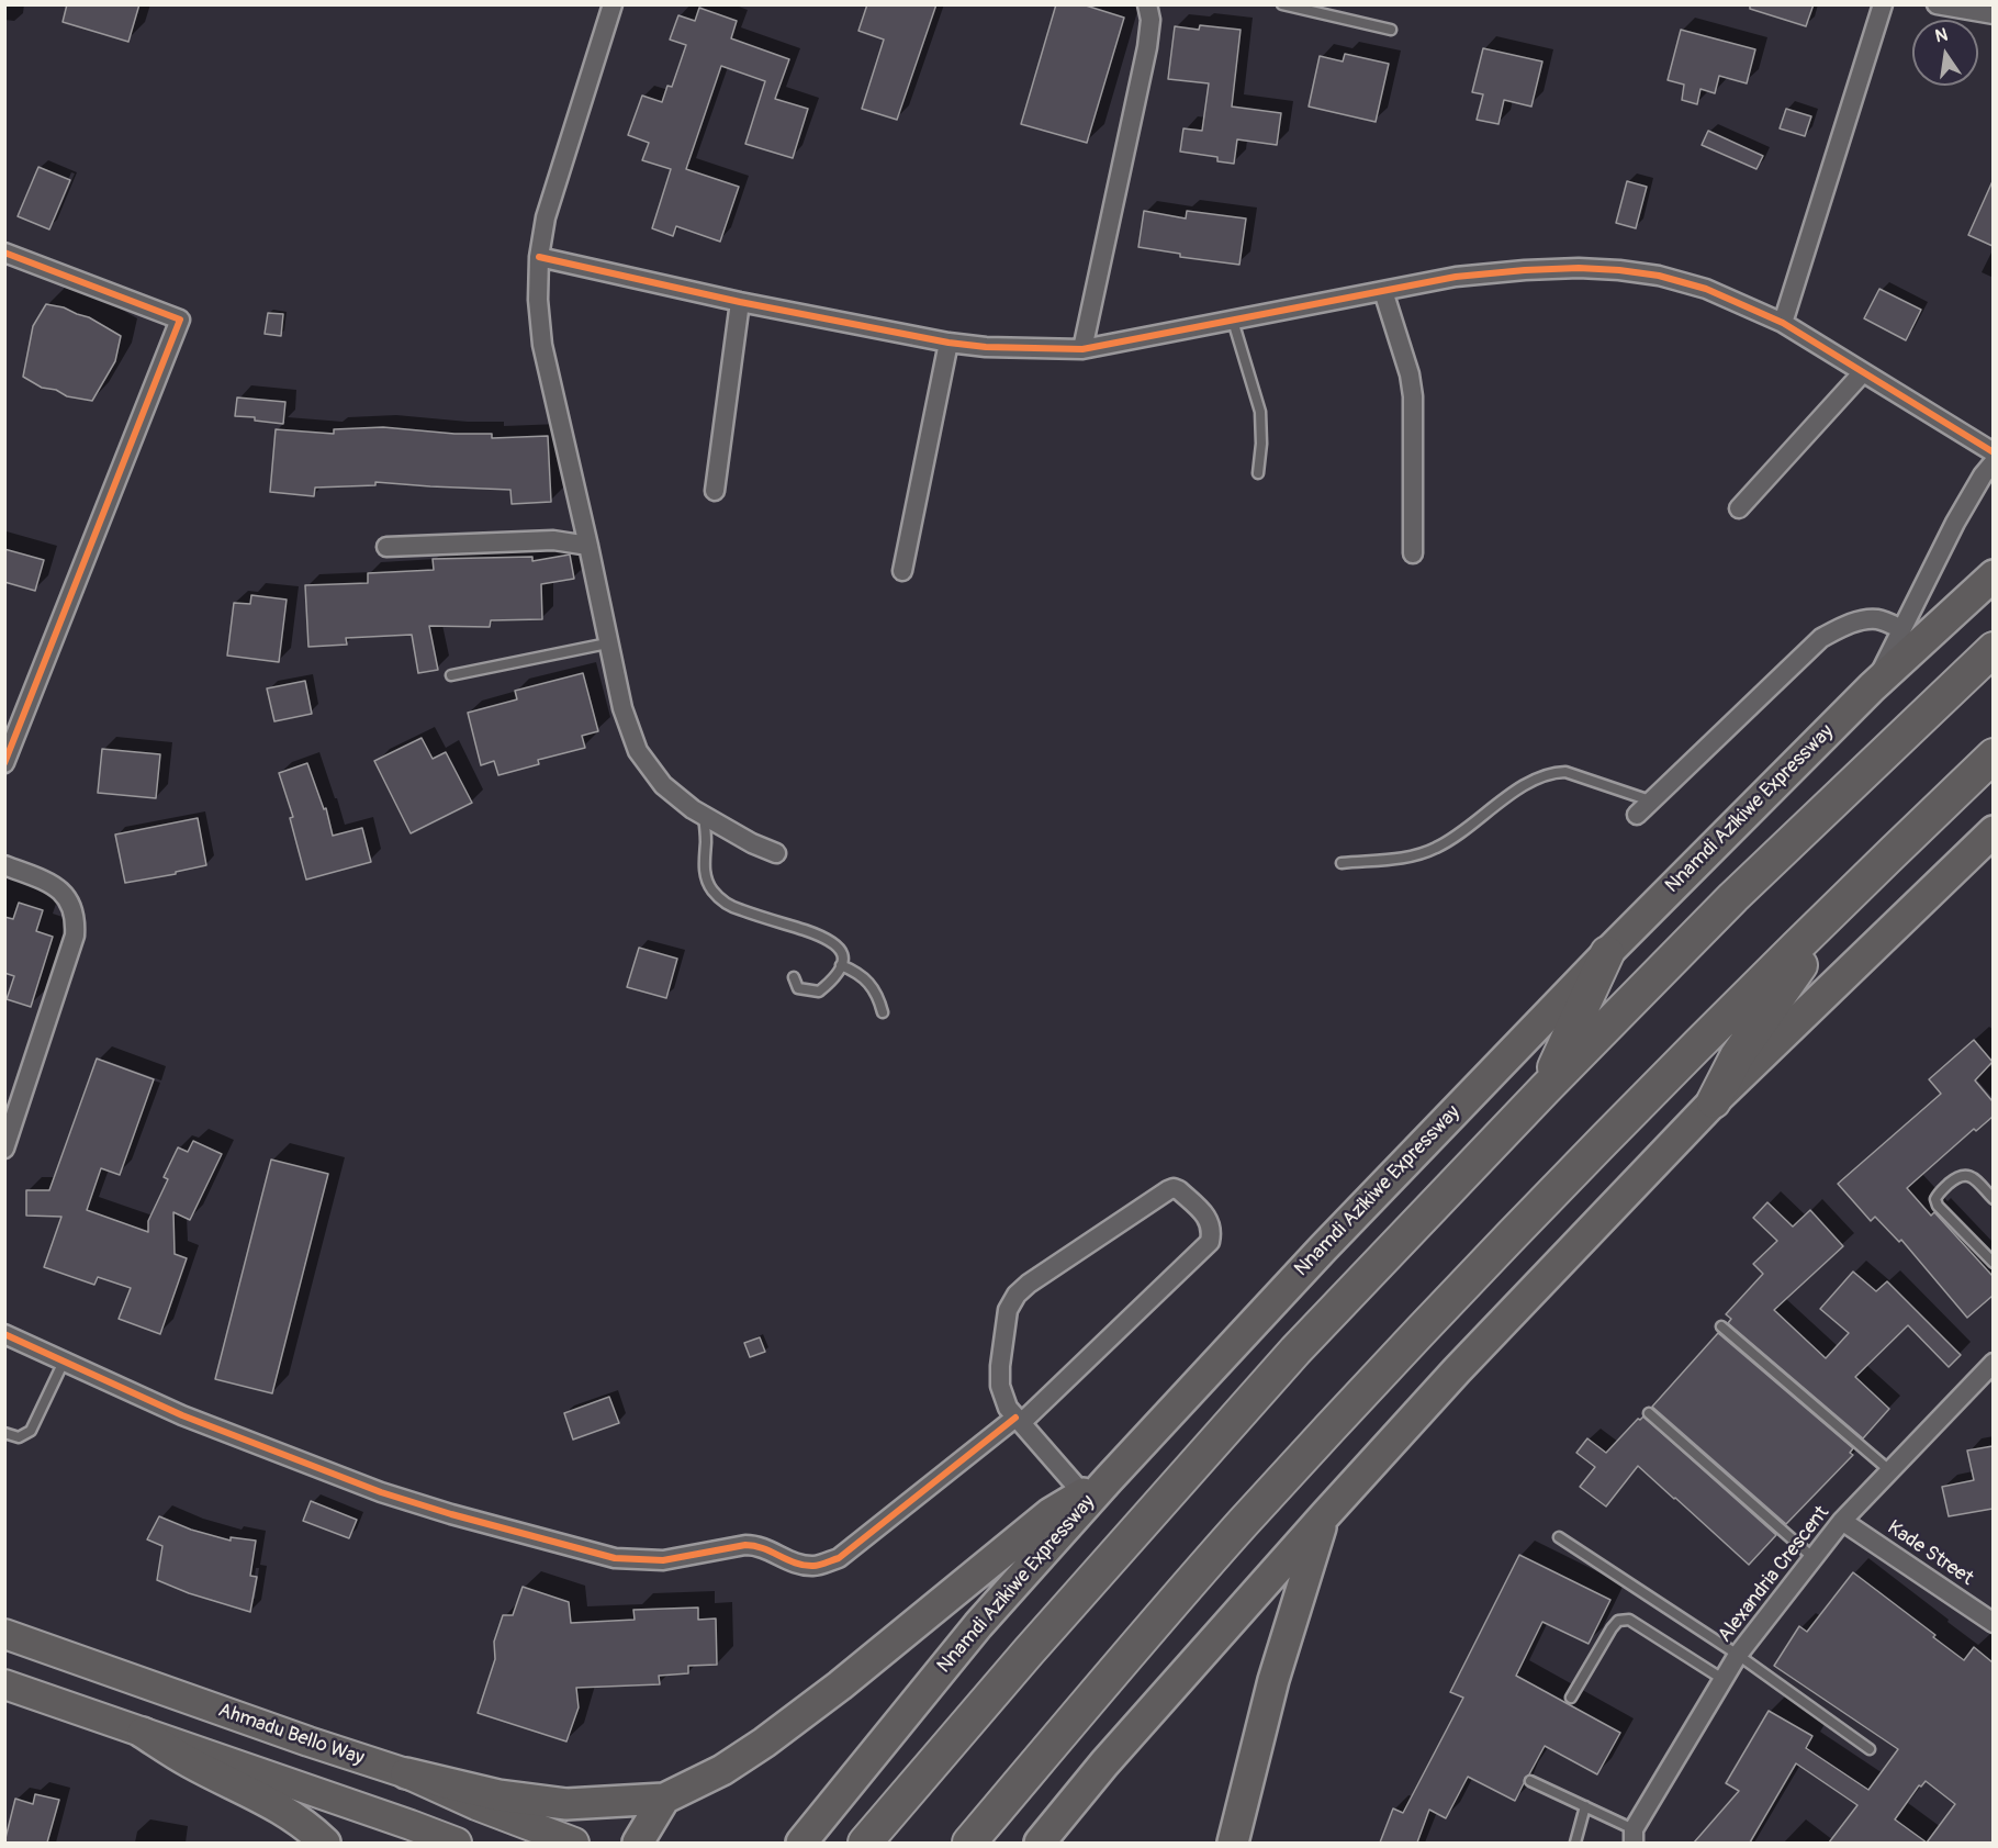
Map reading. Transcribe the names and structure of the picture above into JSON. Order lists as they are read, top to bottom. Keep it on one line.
{"streets":{"highway":["Nnamdi Azikiwe Expressway"],"main road":["Ahmadu Bello Way"],"street":["Kade Street","Alexandria Crescent"]},"crossings":[["Kade Street","Alexandria Crescent"]],"north":"top"}
